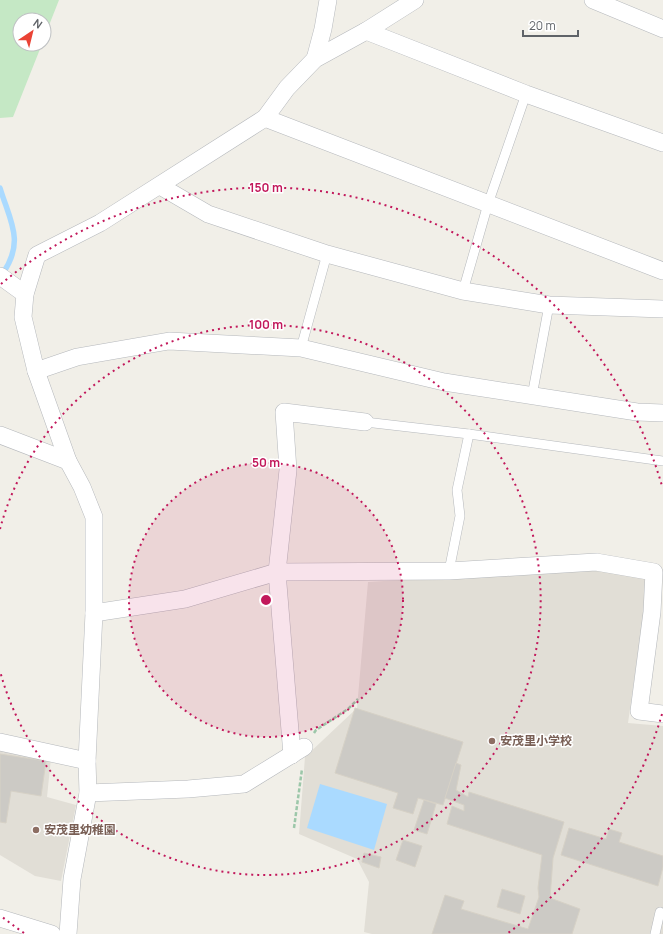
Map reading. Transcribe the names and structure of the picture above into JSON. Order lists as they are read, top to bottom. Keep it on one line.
{"places":["安茂里小学校","安茂里幼稚園"],"scale_bar":"20 m","north":"top right","rings":["150 m","100 m","50 m"]}
